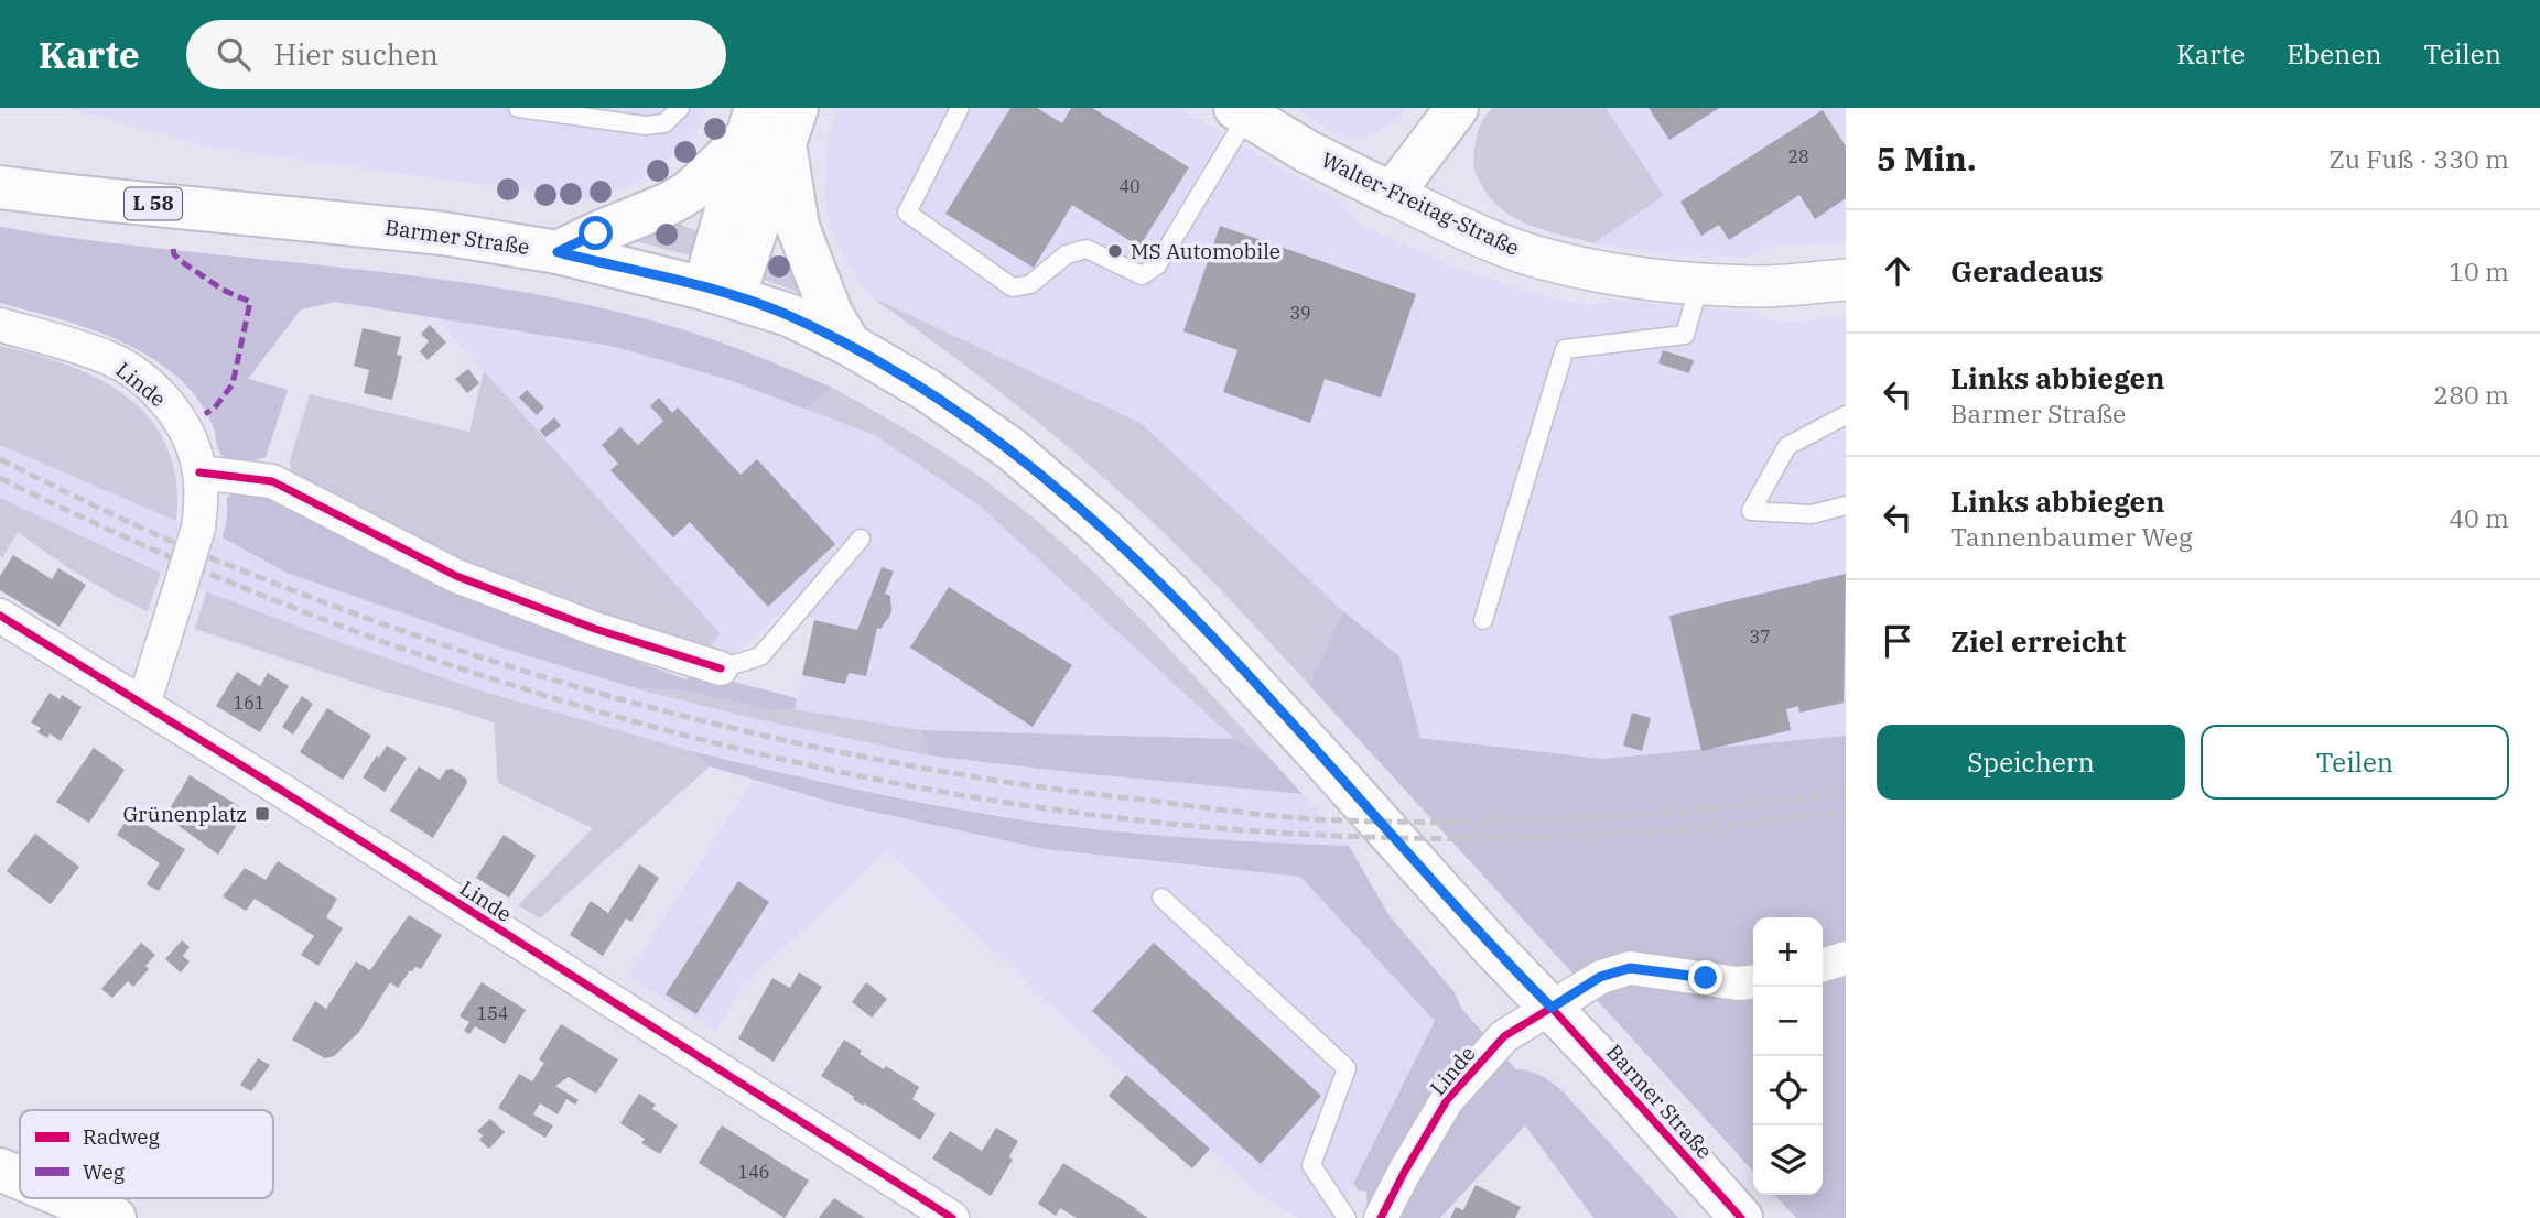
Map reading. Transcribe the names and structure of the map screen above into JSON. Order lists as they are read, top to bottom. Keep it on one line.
{"streets":{"main road":["L 58","Walter-Freitag-Straße","Barmer Straße"],"street":["Linde"]},"crossings":[["Barmer Straße","Linde"]],"places":{"other":["MS Automobile"],"transit":["Grünenplatz"]},"house_numbers":["28","40","39","37","161","154","146"],"legend":["Radweg","Weg"],"page":{"header":"Karte","search":"Hier suchen","nav":["Karte","Ebenen","Teilen"],"heading":["5 Min.","Zu Fuß · 330 m"],"list":[["Geradeaus","10 m"],["Links abbiegen","Barmer Straße","280 m"],["Links abbiegen","Tannenbaumer Weg","40 m"],"Ziel erreicht"],"buttons":["Speichern","Teilen"],"map_buttons":["+","−"]}}
